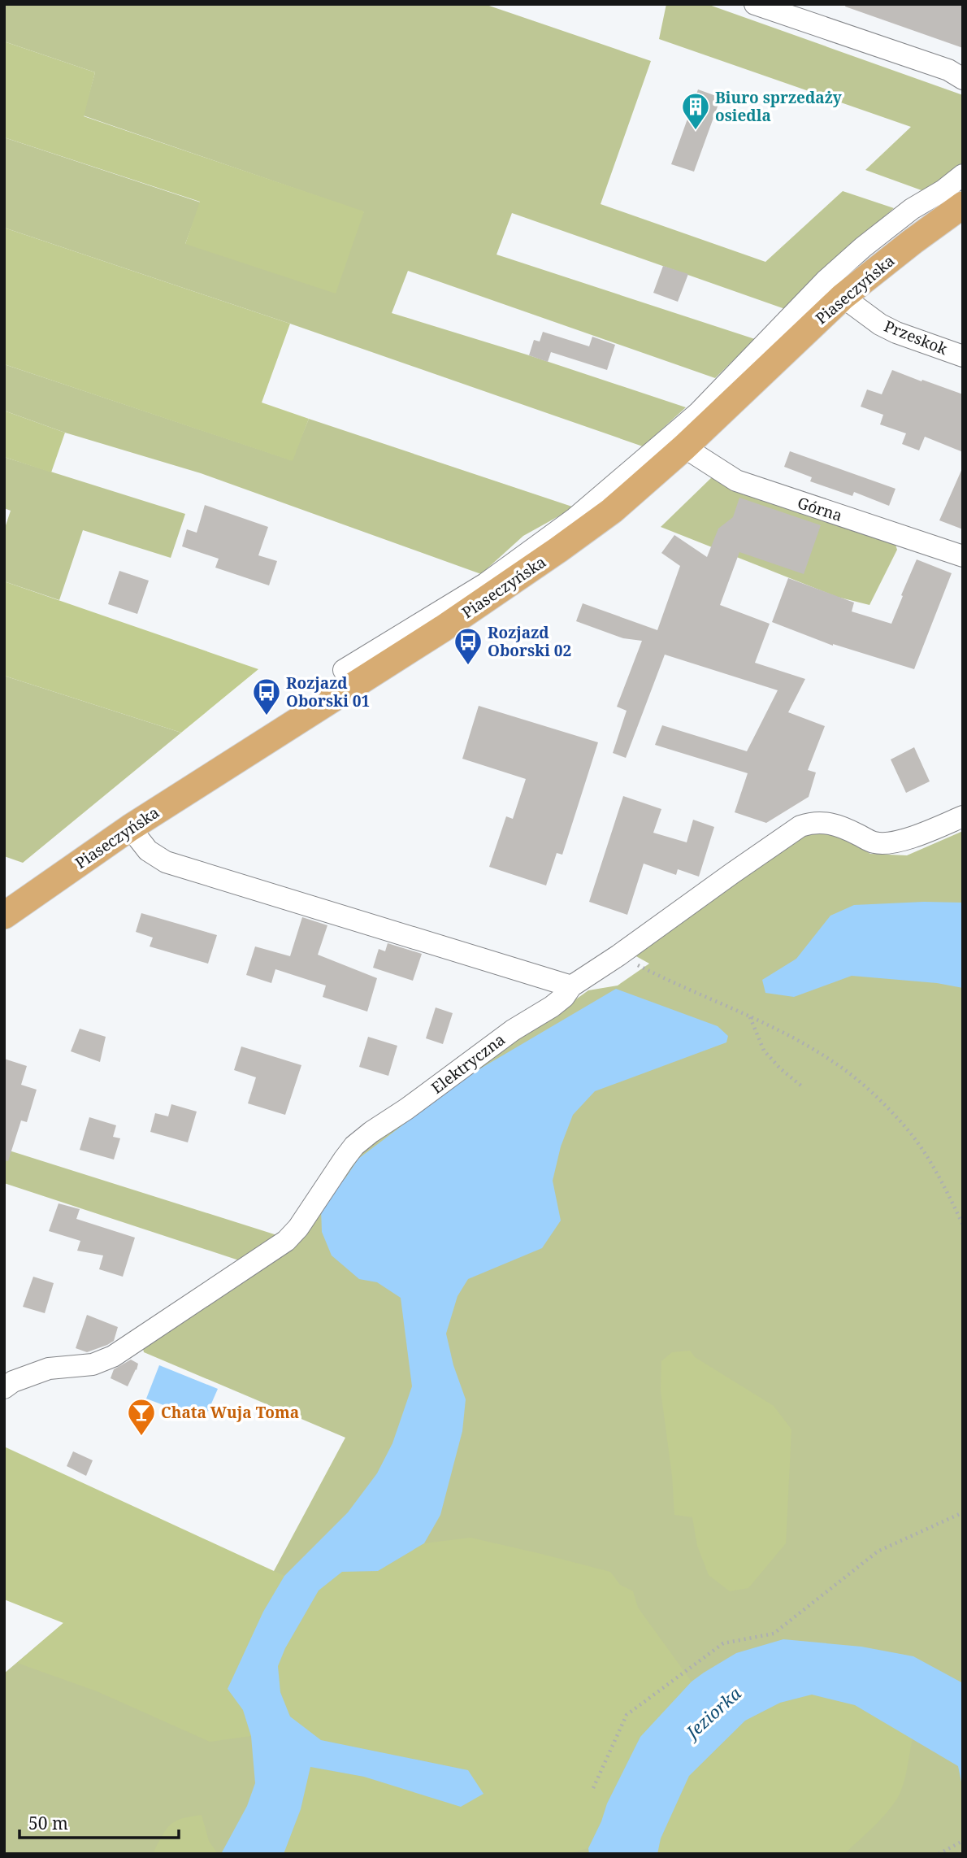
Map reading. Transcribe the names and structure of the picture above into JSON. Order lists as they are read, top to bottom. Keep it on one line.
{"streets":{"main road":["Piaseczyńska"],"street":["Przeskok","Górna","Elektryczna"]},"crossings":[["Piaseczyńska","Przeskok"],["Piaseczyńska","Górna"]],"water":["Jeziorka"],"places":{"building":["Biuro sprzedaży osiedla"],"bus stop":["Rozjazd Oborski 02","Rozjazd Oborski 01"],"bar":["Chata Wuja Toma"]},"scale_bar":"50 m"}
